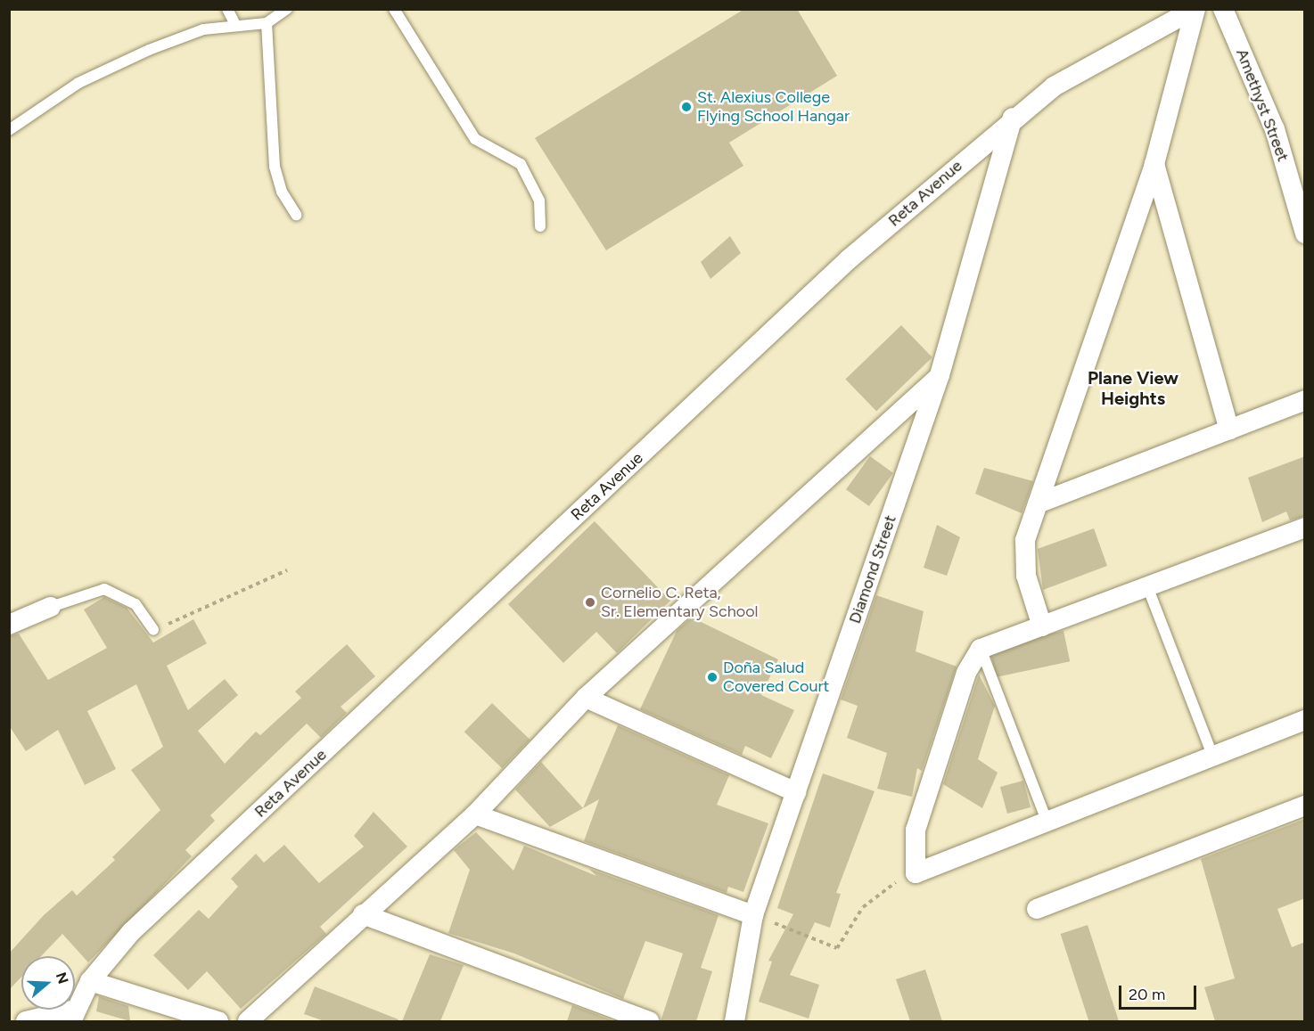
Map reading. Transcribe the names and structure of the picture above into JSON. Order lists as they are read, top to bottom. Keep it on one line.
{"streets":{"street":["Amethyst Street","Reta Avenue","Diamond Street"]},"crossings":[["Reta Avenue","Diamond Street"]],"districts":["Plane View Heights"],"places":["St. Alexius College Flying School Hangar","Cornelio C. Reta, Sr. Elementary School","Doña Salud Covered Court"],"scale_bar":"20 m","north":"right"}
